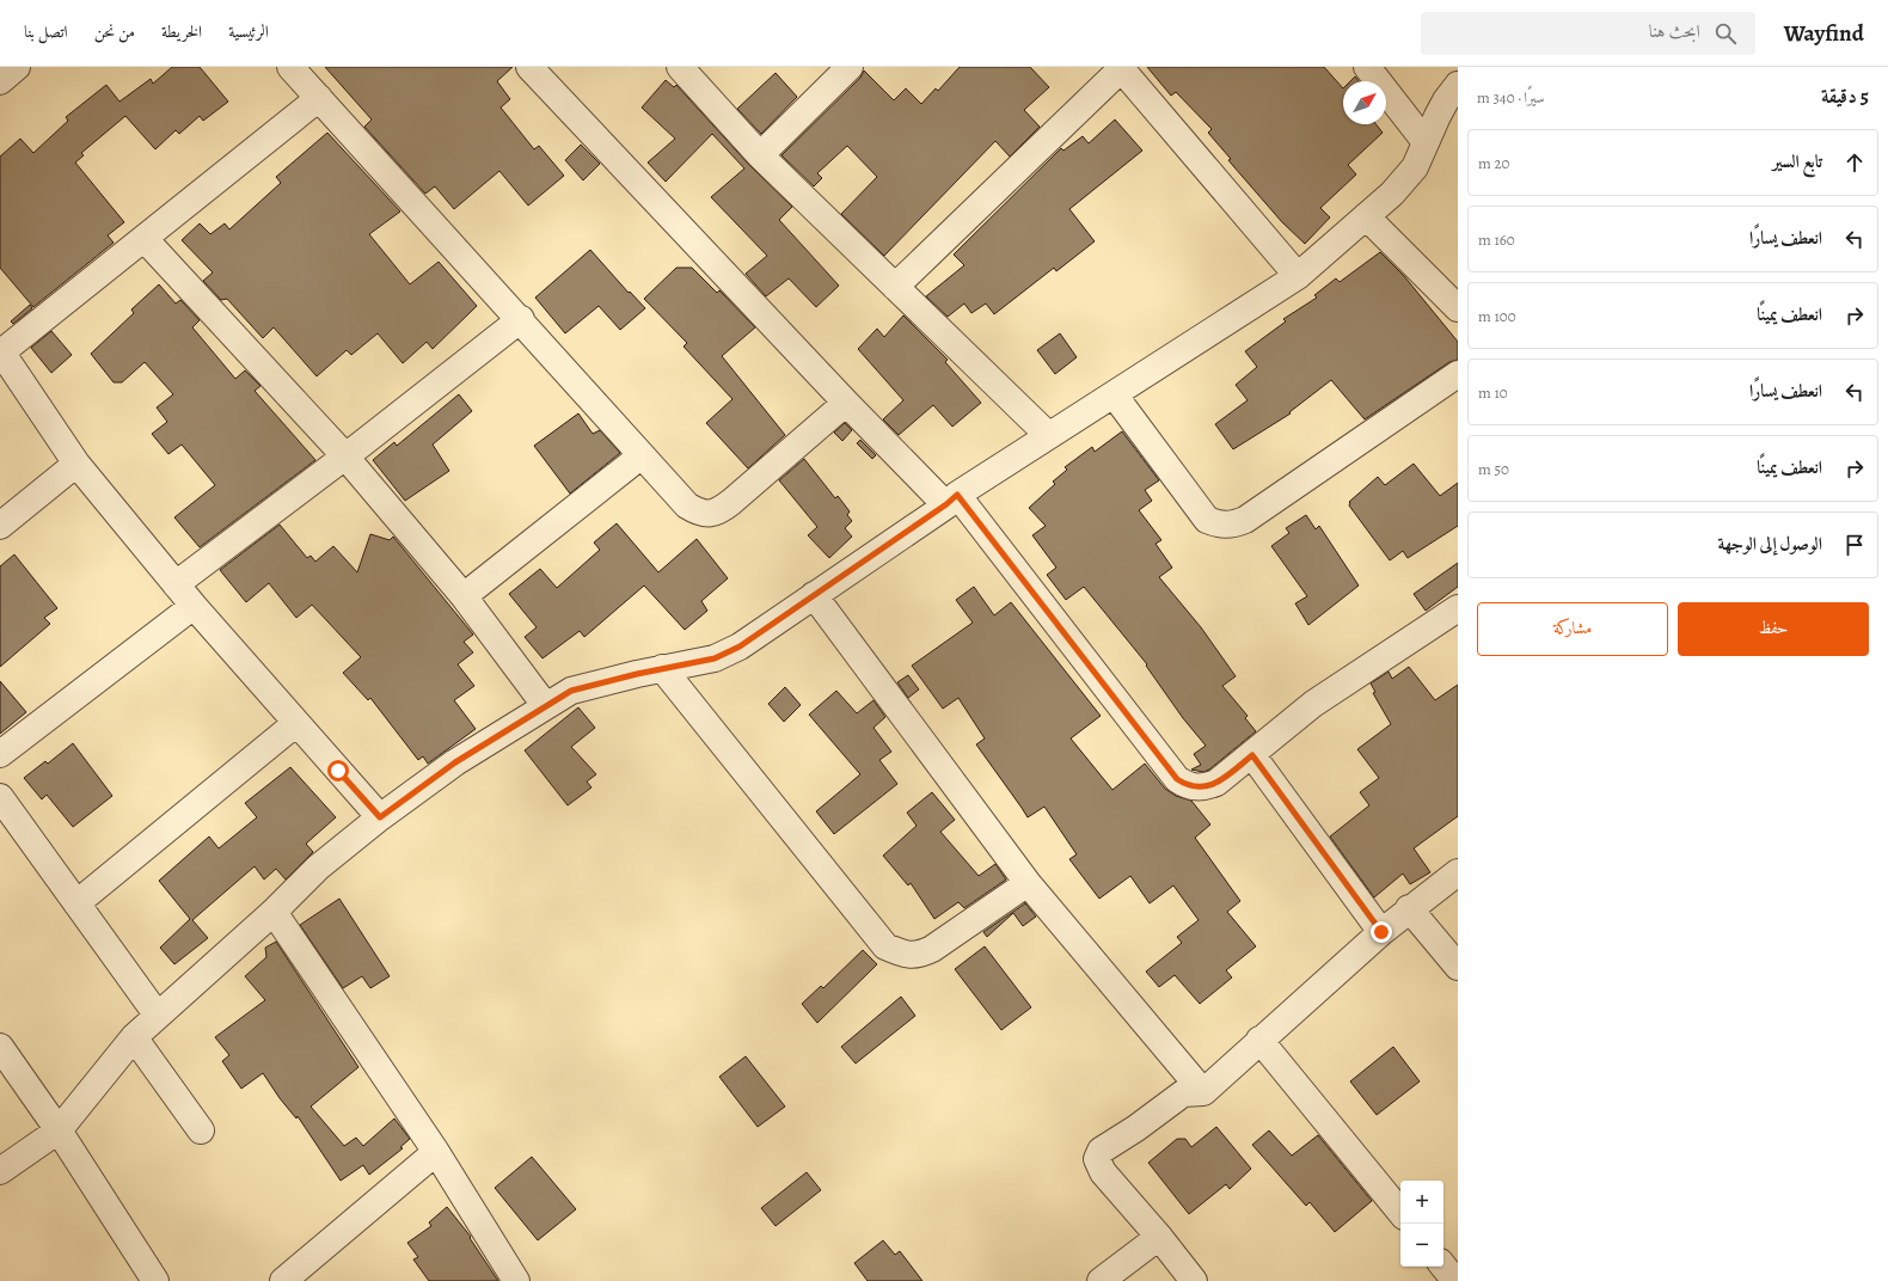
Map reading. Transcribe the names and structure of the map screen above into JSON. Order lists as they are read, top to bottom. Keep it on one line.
{"north":"top right","page":{"header":"Wayfind","search":"ابحث هنا","nav":["الرئيسية","الخريطة","من نحن","اتصل بنا"],"heading":["5 دقيقة","سيرًا · 340 m"],"list":[["تابع السير","20 m"],["انعطف يسارًا","160 m"],["انعطف يمينًا","100 m"],["انعطف يسارًا","10 m"],["انعطف يمينًا","50 m"],"الوصول إلى الوجهة"],"buttons":["حفظ","مشاركة"],"map_buttons":["+","−"]}}
